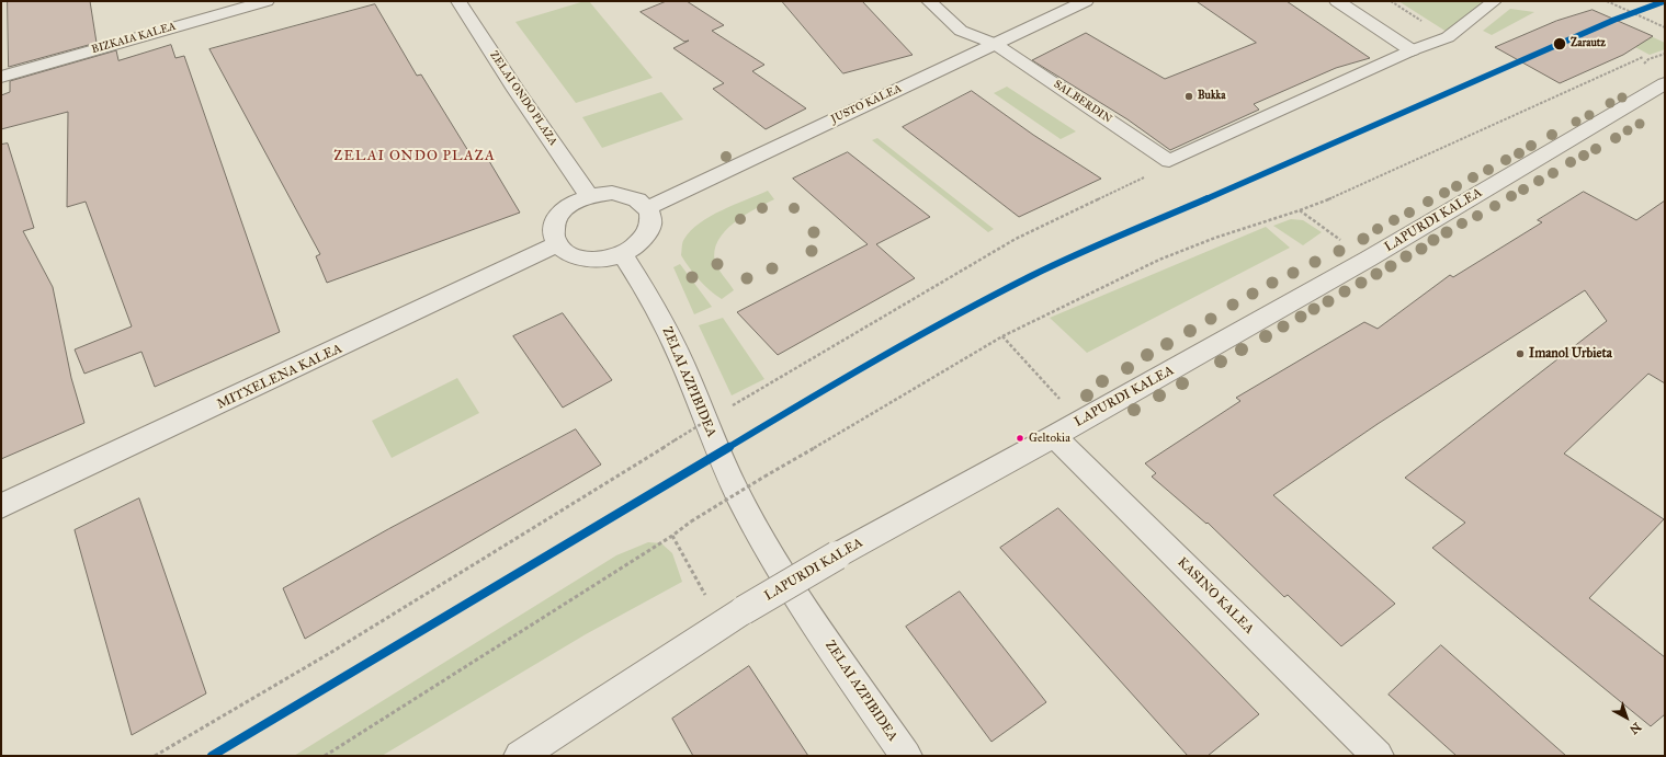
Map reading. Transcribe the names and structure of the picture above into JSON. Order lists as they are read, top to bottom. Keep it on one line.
{"streets":{"street":["BIZKAIA KALEA","ZELAI ONDO PLAZA","SALBERDIN","JUSTO KALEA","LAPURDI KALEA","MITXELENA KALEA","ZELAI AZPIBIDEA","KASINO KALEA"]},"crossings":[["ZELAI ONDO PLAZA","JUSTO KALEA"],["ZELAI ONDO PLAZA","MITXELENA KALEA"],["ZELAI ONDO PLAZA","ZELAI AZPIBIDEA"],["SALBERDIN","JUSTO KALEA"],["JUSTO KALEA","MITXELENA KALEA"],["JUSTO KALEA","ZELAI AZPIBIDEA"],["LAPURDI KALEA","KASINO KALEA"],["MITXELENA KALEA","ZELAI AZPIBIDEA"]],"districts":["ZELAI ONDO PLAZA"],"places":["Zarautz","Bukka","Imanol Urbieta","Geltokia"],"north":"bottom right"}
